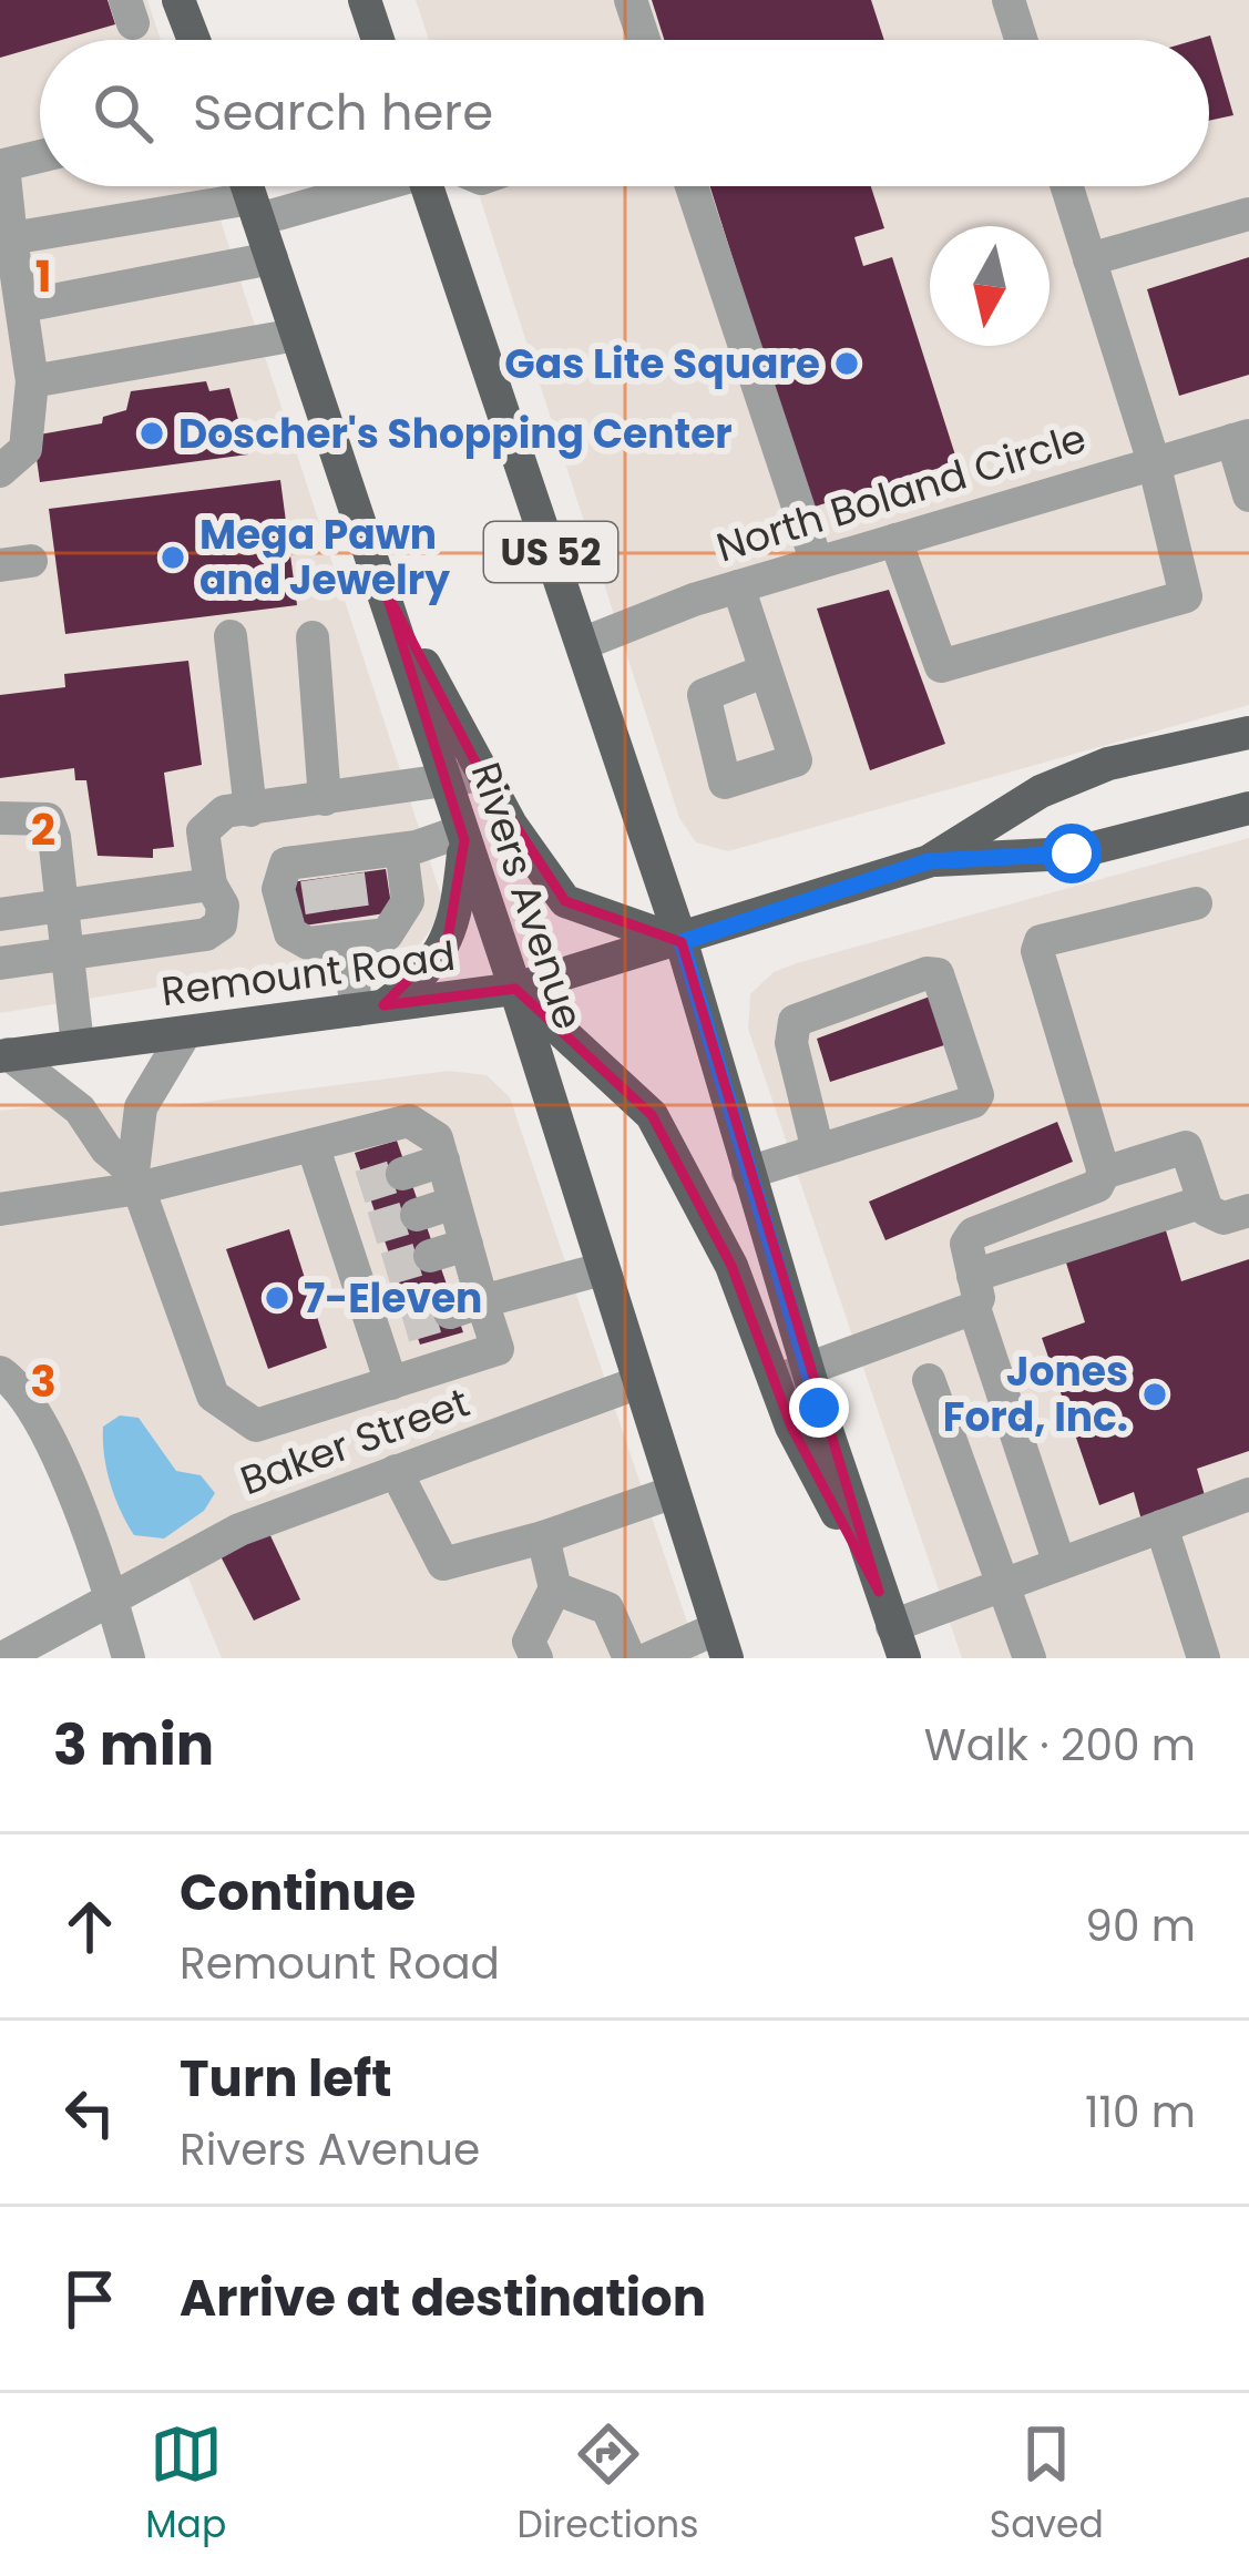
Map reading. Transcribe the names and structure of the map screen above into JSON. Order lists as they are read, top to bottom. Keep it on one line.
{"streets":{"main road":["US 52","Rivers Avenue","Remount Road"],"street":["North Boland Circle","Baker Street"]},"crossings":[["North Boland Circle","US 52"],["US 52","Remount Road"],["Rivers Avenue","Remount Road"],["Rivers Avenue","Baker Street"]],"places":["Gas Lite Square","Doscher's Shopping Center","Mega Pawn and Jewelry","7-Eleven","Jones Ford, Inc."],"north":"bottom","page":{"search":"Search here","heading":["3 min","Walk · 200 m"],"list":[["Continue","Remount Road","90 m"],["Turn left","Rivers Avenue","110 m"],"Arrive at destination"],"nav":["Map","Directions","Saved"]},"grid":{"rows":["1","2","3"]}}
